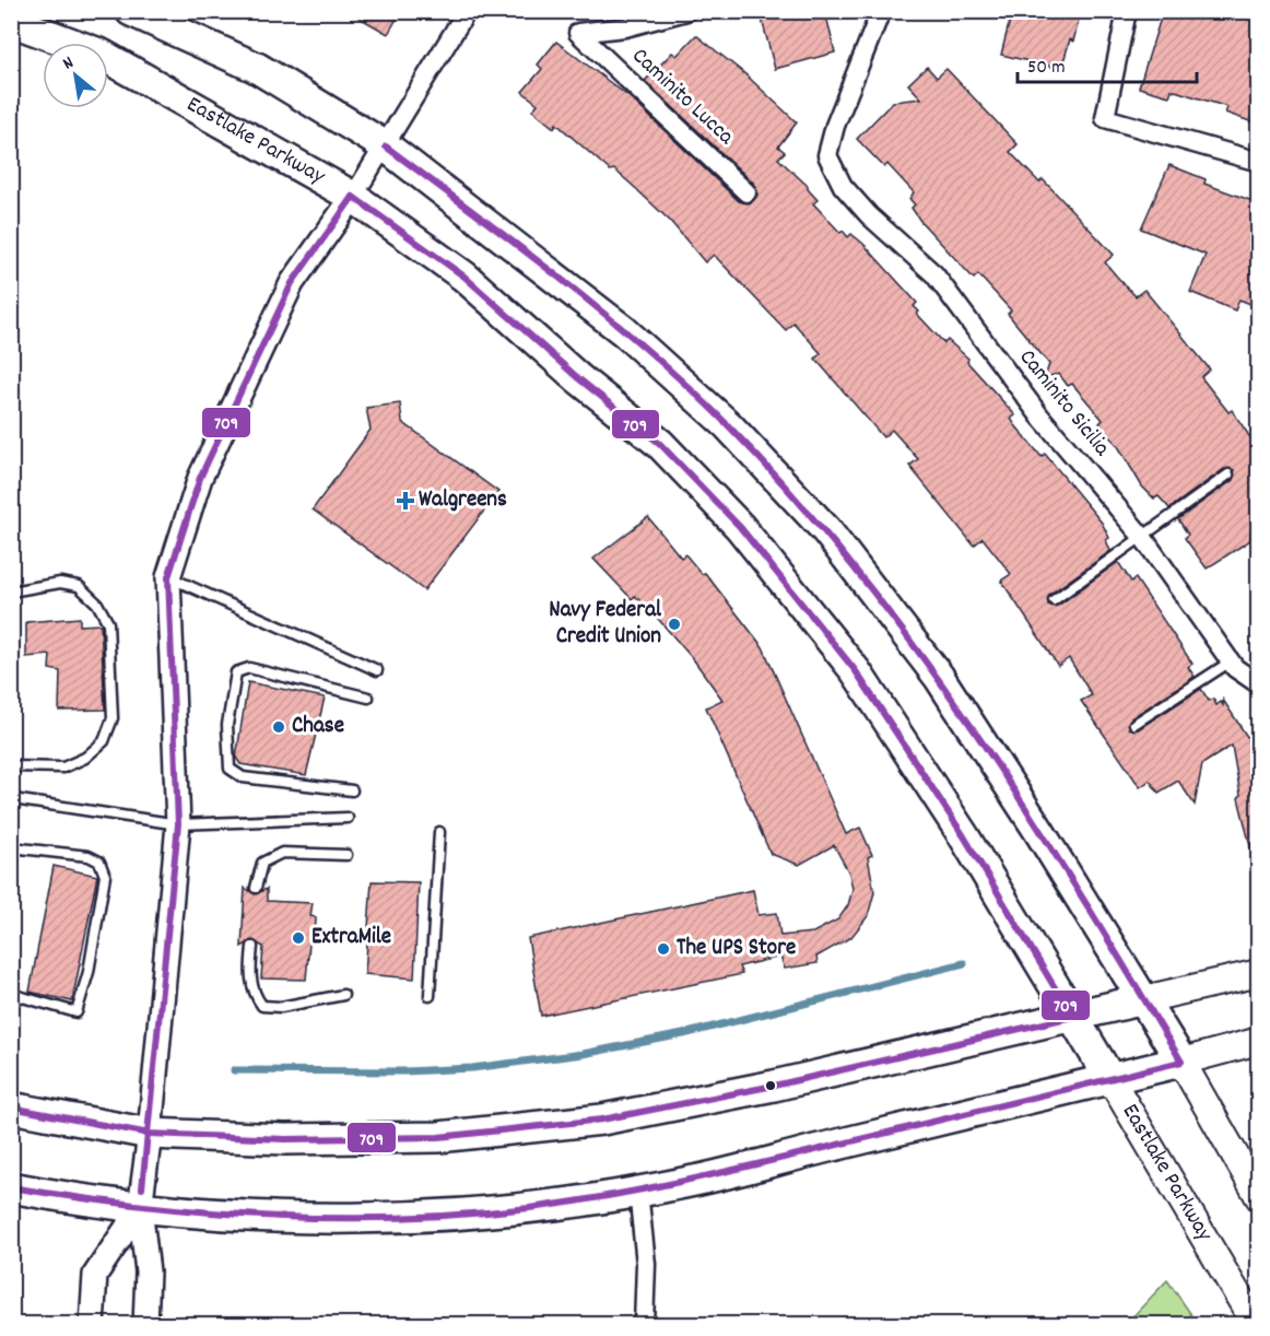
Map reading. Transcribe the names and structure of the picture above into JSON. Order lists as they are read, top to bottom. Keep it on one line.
{"streets":{"main road":["Eastlake Parkway"],"street":["Caminito Lucca","Caminito Sicilia"]},"places":{"health":["Walgreens"],"other":["Navy Federal Credit Union","Chase","ExtraMile","The UPS Store"]},"lines":["transit line 709"],"scale_bar":"50 m","north":"top left"}
